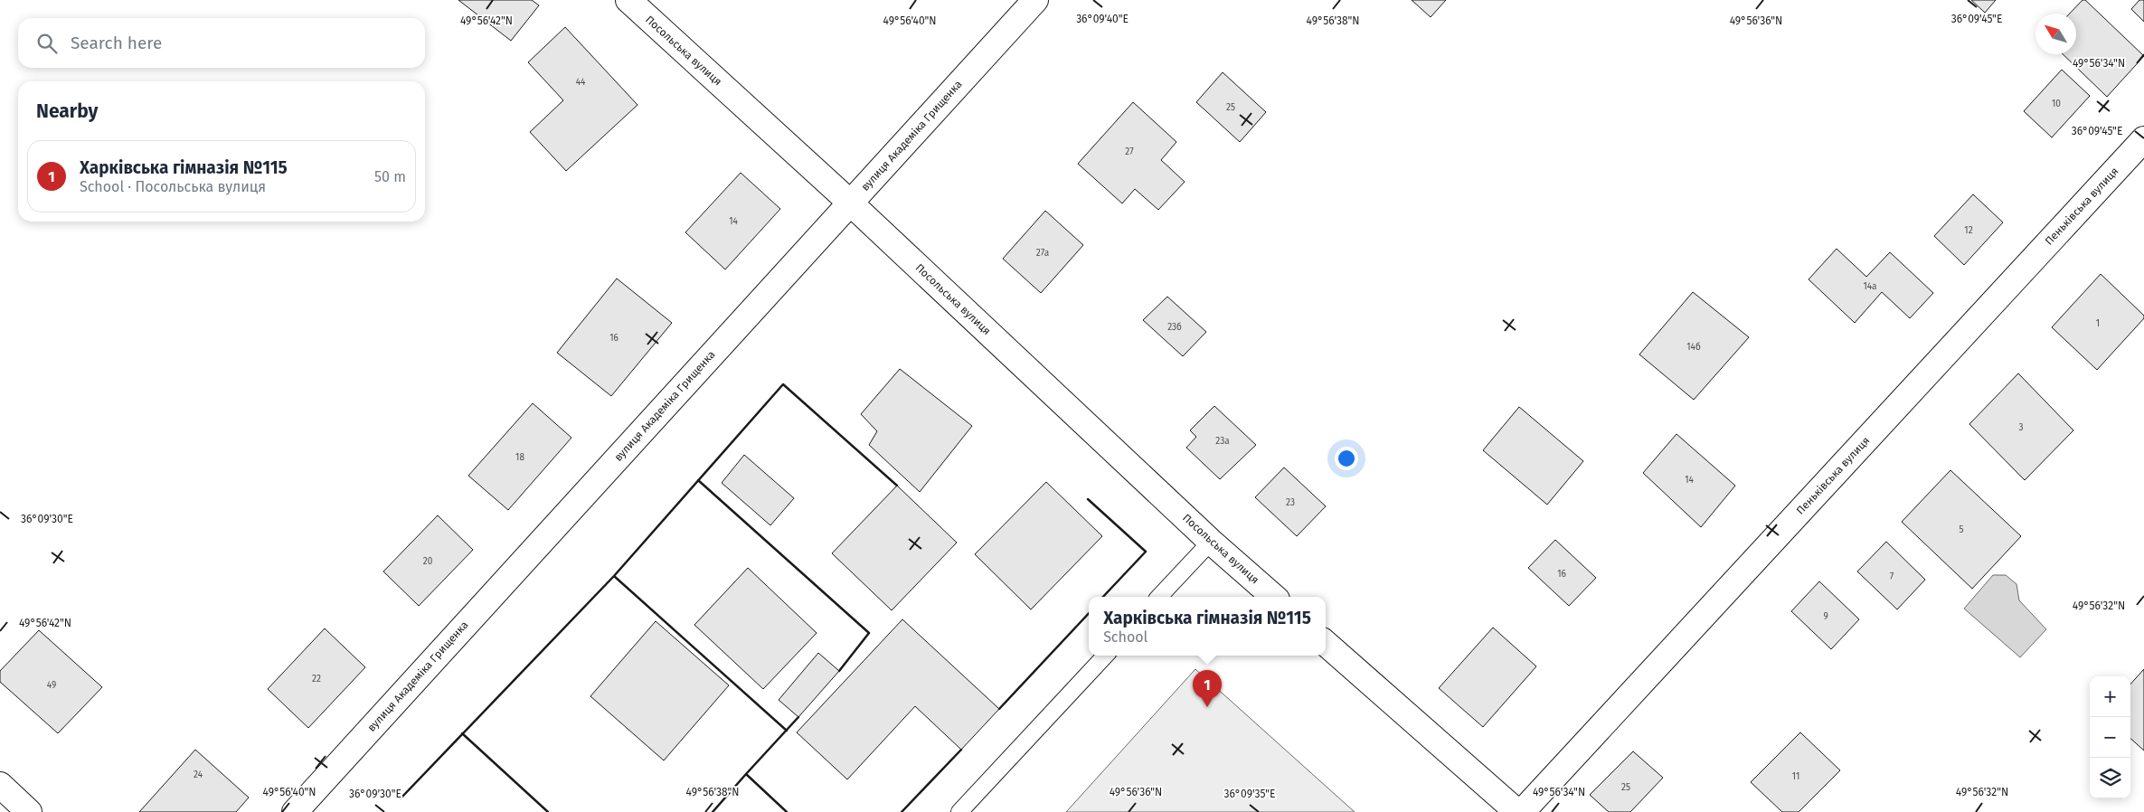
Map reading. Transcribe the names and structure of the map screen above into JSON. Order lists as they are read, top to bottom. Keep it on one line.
{"streets":{"street":["Посольська вулиця","вулиця Академіка Грищенка","Пеньківська вулиця"]},"crossings":[["Посольська вулиця","вулиця Академіка Грищенка"]],"house_numbers":["44","10","25","27","14","12","27а","14а","1","23б","16","14б","3","23а","18","14","23","5","20","16","7","9","22","49","24","11","25"],"north":"top left","page":{"search":"Search here","heading":"Nearby","list":[{"mark":"1","name":"Харківська гімназія №115","note":"School · Посольська вулиця","value":"50 m"}],"popup":["Харківська гімназія №115","School"],"pins":"1","map_buttons":["+","−"]},"coordinates":["36°09'40\"E","36°09'45\"E","49°56'42\"N","49°56'40\"N","49°56'38\"N","49°56'36\"N","49°56'34\"N","36°09'30\"E","49°56'32\"N","36°09'35\"E"]}
